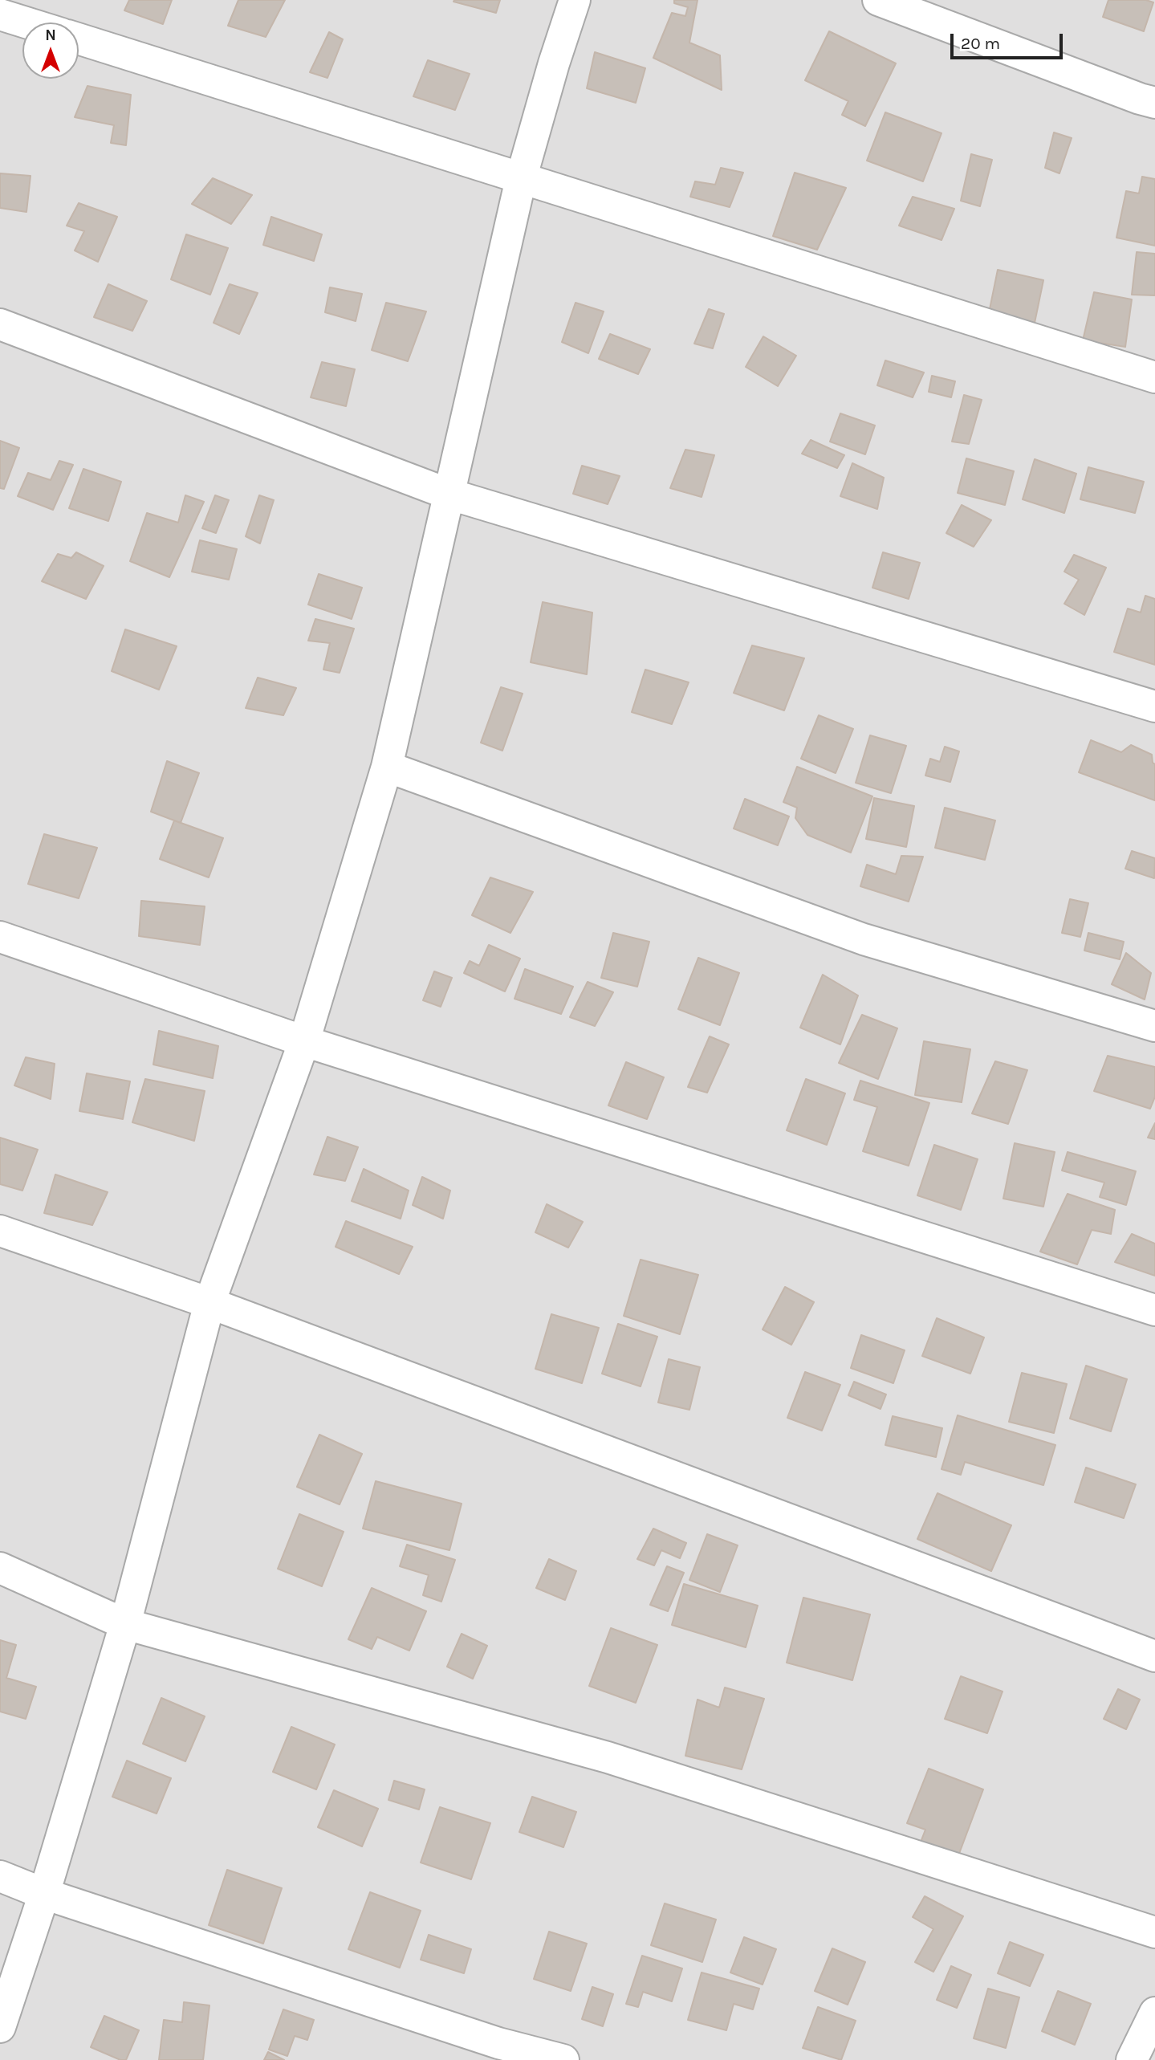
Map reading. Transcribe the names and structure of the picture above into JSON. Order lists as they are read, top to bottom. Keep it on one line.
{"scale_bar":"20 m","north":"top"}
